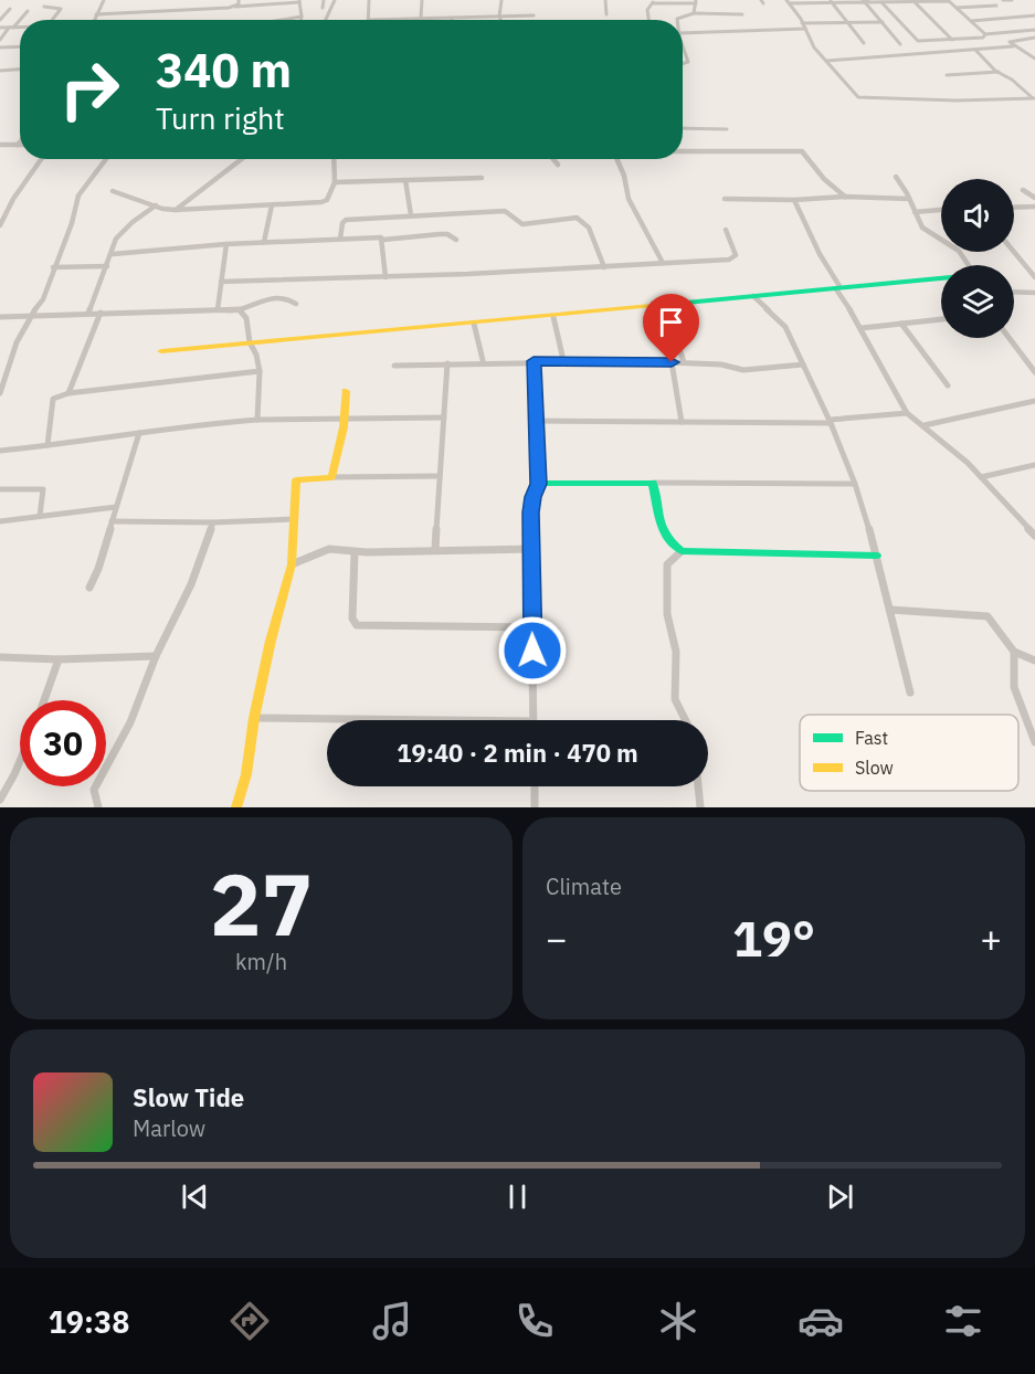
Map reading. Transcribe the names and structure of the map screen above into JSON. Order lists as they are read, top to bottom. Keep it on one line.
{"legend":["Fast","Slow"],"page":{"turn":["340 m","Turn right"],"limit":"30","trip":"19:40 · 2 min · 470 m","tile":[["27","km/h"],"Climate"],"heat":["−","19°","+"],"song":["Slow Tide","Marlow"],"tabs":"19:38"}}
